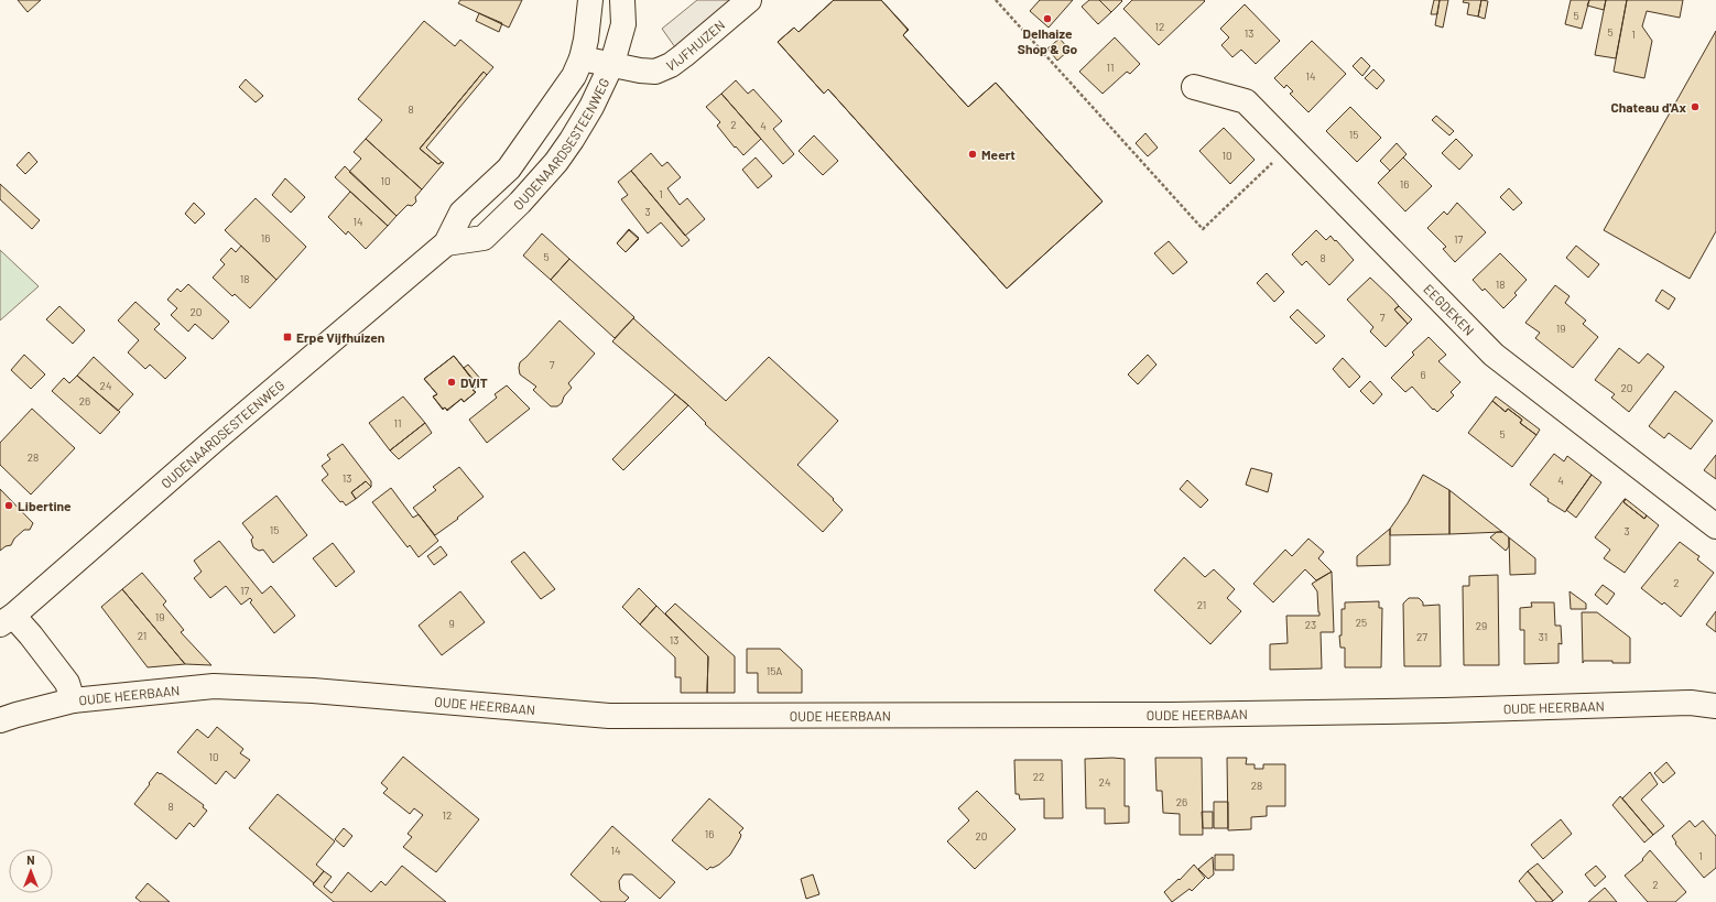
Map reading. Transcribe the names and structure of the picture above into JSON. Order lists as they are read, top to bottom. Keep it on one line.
{"streets":{"street":["VIJFHUIZEN","OUDENAARDSESTEENWEG","EEGDEKEN","OUDE HEERBAAN"]},"crossings":[["VIJFHUIZEN","OUDENAARDSESTEENWEG"],["OUDENAARDSESTEENWEG","OUDE HEERBAAN"]],"places":{"other":["Delhaize Shop & Go","Chateau d'Ax","Meert","DVIT","Libertine"],"transit":["Erpe Vijfhuizen"]},"house_numbers":["5","12","5","13","1","11","14","8","2","4","15","10","10","16","1","3","14","16","17","5","8","18","18","20","7","19","7","6","24","20","26","11","5","28","13","4","15","3","2","17","21","19","25","9","23","29","21","27","31","13","15A","10","22","24","28","26","8","12","16","20","14","1","2"],"north":"top"}
